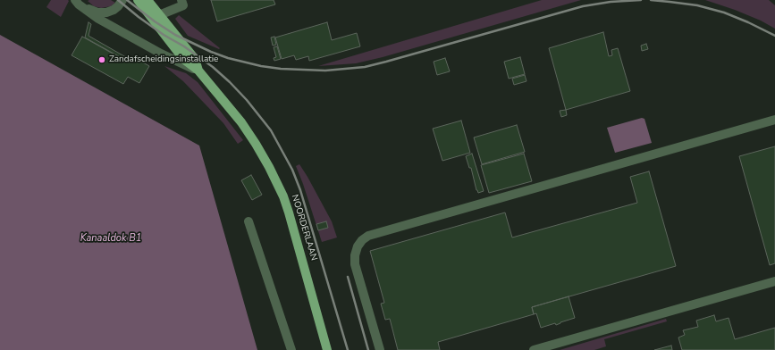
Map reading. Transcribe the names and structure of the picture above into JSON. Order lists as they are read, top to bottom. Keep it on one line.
{"streets":{"main road":["NOORDERLAAN"]},"water":["Kanaaldok B1"],"places":["Zandafscheidingsinstallatie"]}
